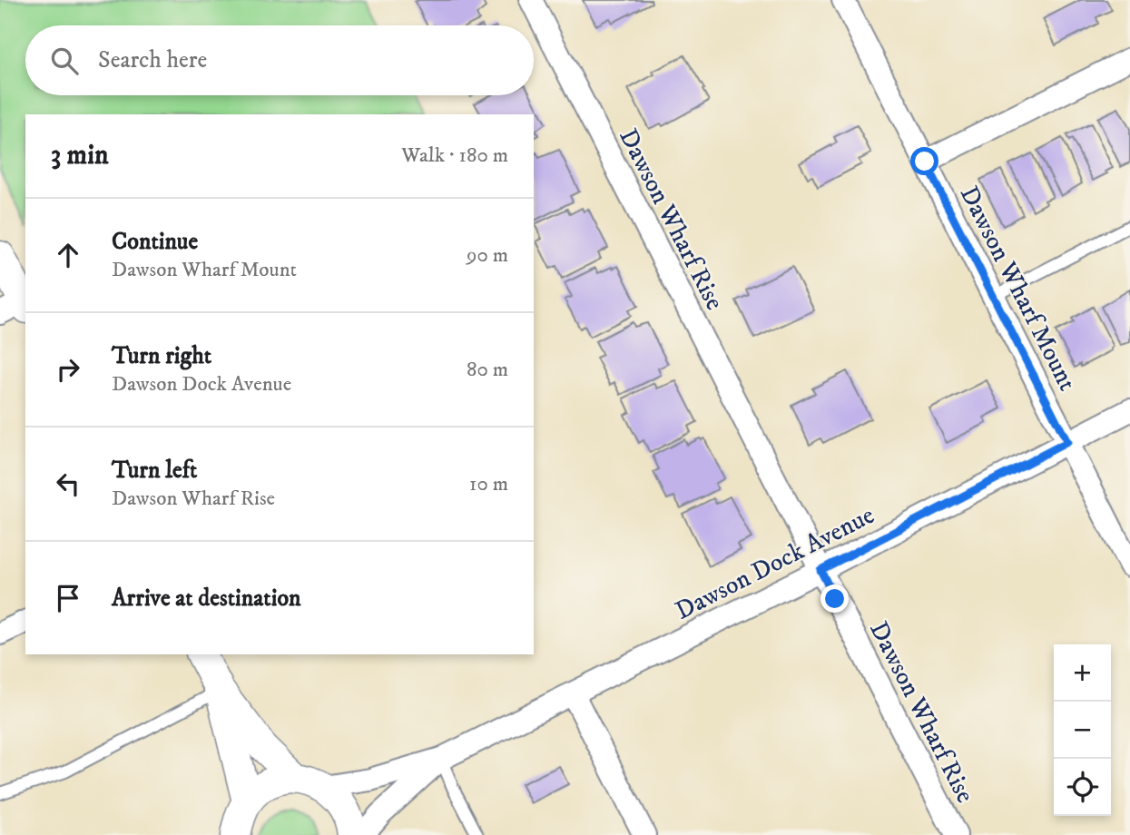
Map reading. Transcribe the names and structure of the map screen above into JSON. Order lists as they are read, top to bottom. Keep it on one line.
{"streets":{"street":["Dawson Wharf Rise","Dawson Wharf Mount","Dawson Dock Avenue"]},"crossings":[["Dawson Wharf Rise","Dawson Dock Avenue"],["Dawson Wharf Mount","Dawson Dock Avenue"]],"page":{"search":"Search here","heading":["3 min","Walk · 180 m"],"list":[["Continue","Dawson Wharf Mount","90 m"],["Turn right","Dawson Dock Avenue","80 m"],["Turn left","Dawson Wharf Rise","10 m"],"Arrive at destination"],"map_buttons":["+","−"]}}
